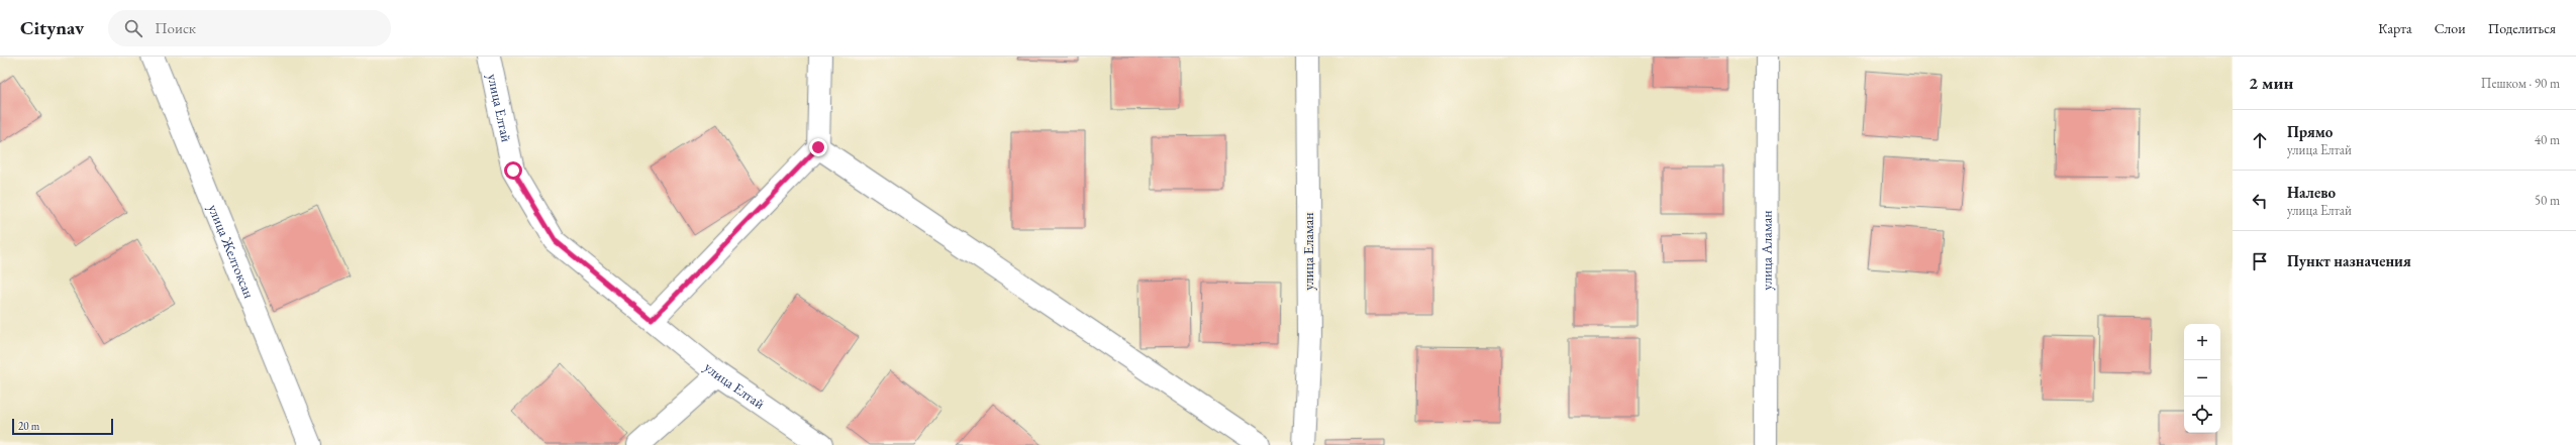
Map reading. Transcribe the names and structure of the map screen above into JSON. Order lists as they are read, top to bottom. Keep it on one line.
{"streets":{"street":["улица Елтай","улица Аламан","улица Желтоксан","улица Еламан"]},"scale_bar":"20 m","page":{"header":"Citynav","search":"Поиск","nav":["Карта","Слои","Поделиться"],"heading":["2 мин","Пешком · 90 m"],"list":[["Прямо","улица Елтай","40 m"],["Налево","улица Елтай","50 m"],"Пункт назначения"],"map_buttons":["+","−"],"scale":"20 m"}}
